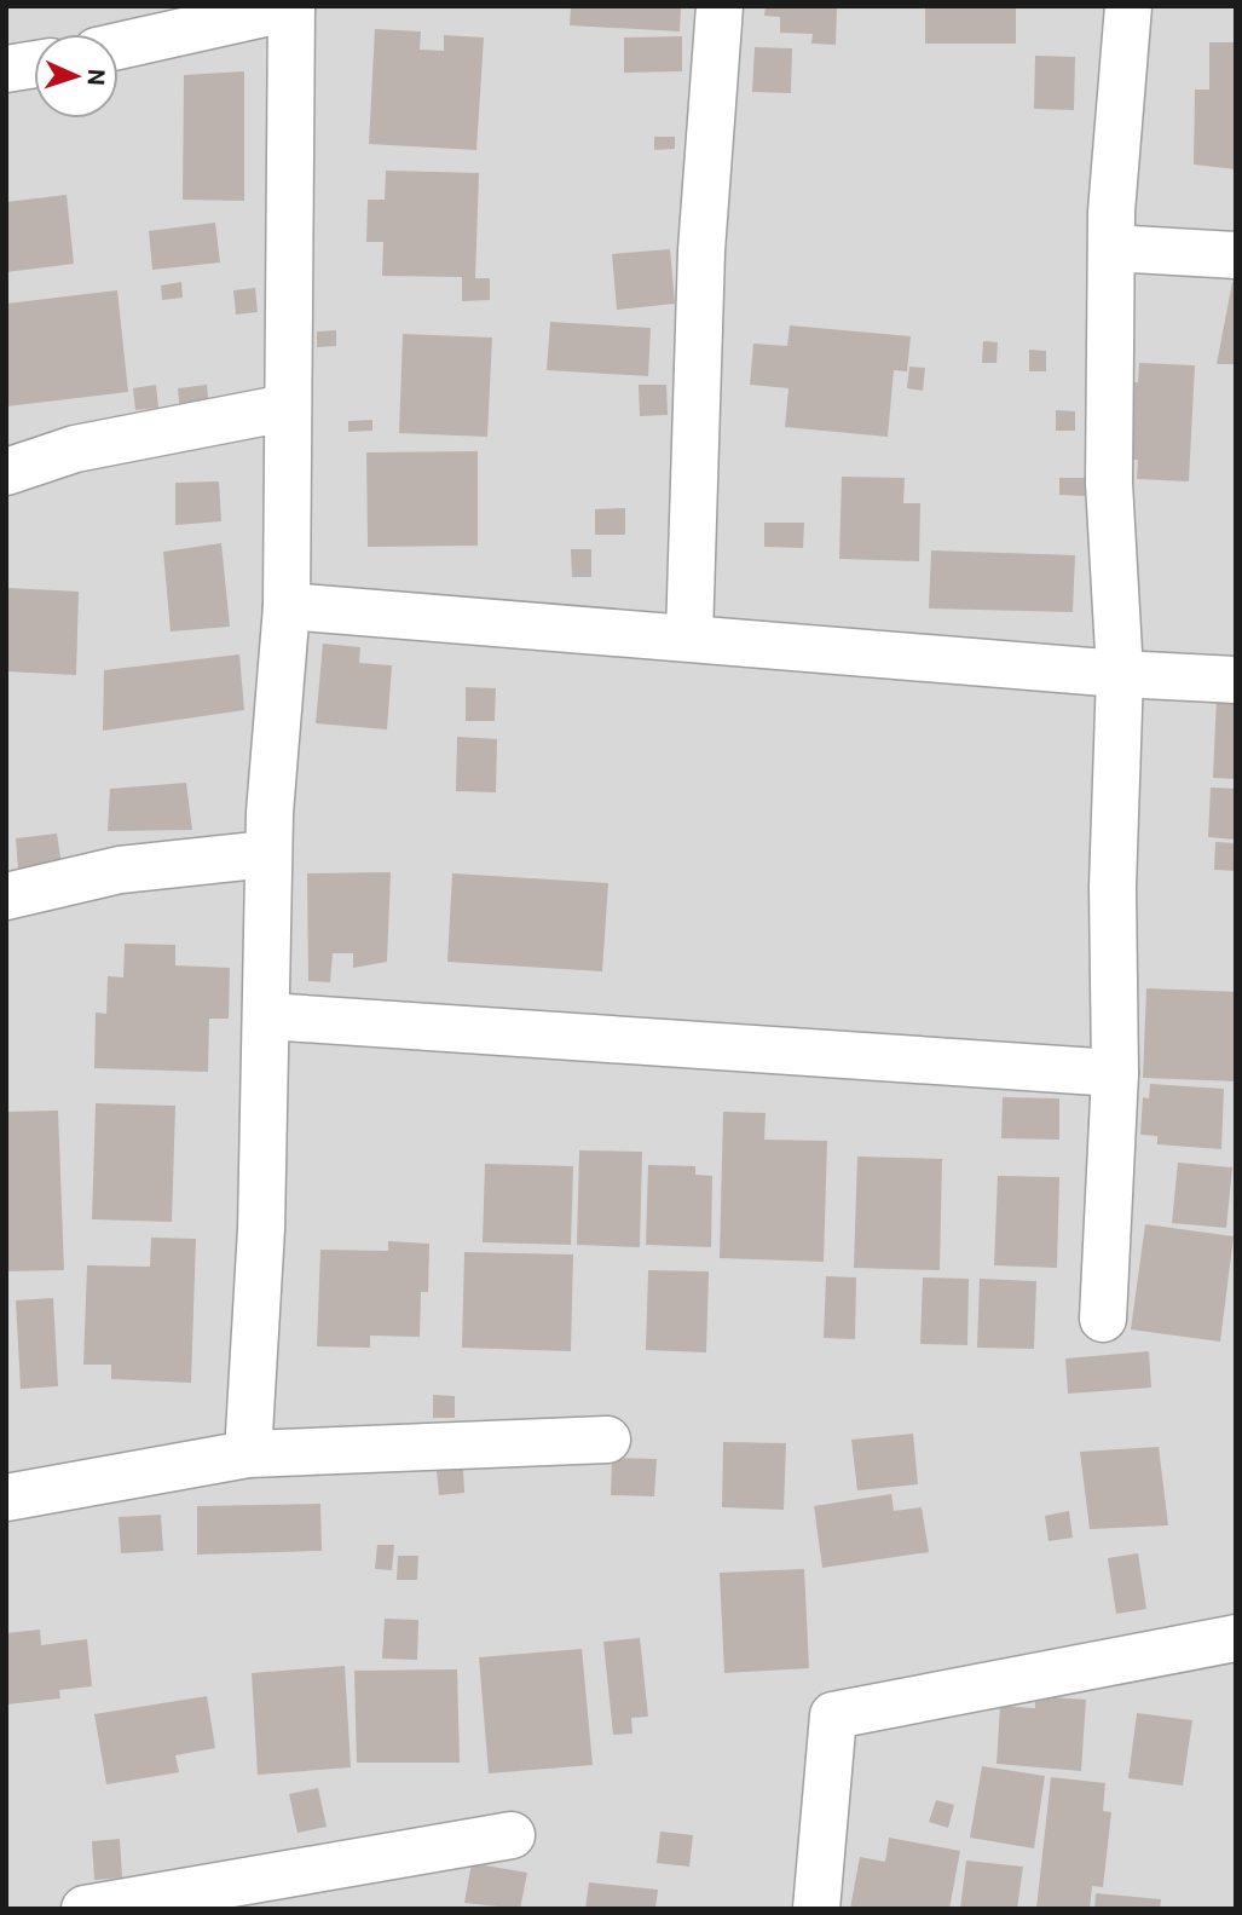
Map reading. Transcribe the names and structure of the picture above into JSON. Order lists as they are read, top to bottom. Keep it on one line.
{"north":"right"}
